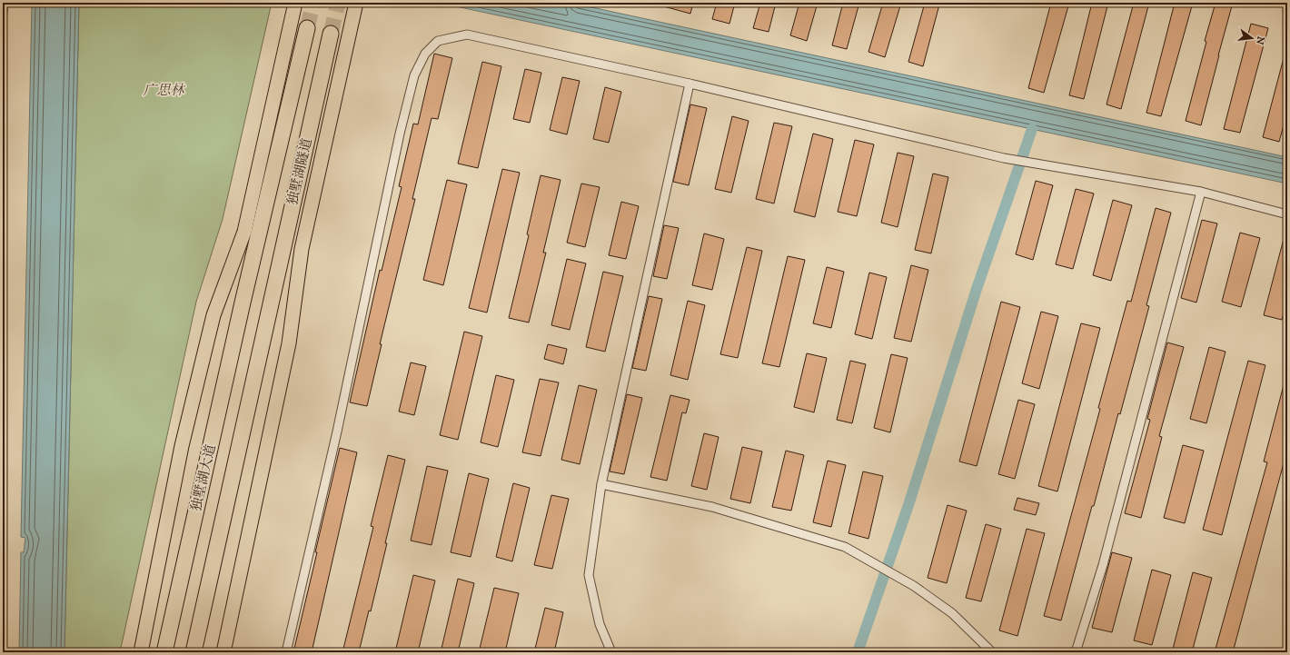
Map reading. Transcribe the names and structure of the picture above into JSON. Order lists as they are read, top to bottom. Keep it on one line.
{"streets":{"highway":["独墅湖隧道","独墅湖大道"]},"crossings":[["独墅湖隧道","独墅湖大道"]],"parks":["广思林"],"north":"right"}
